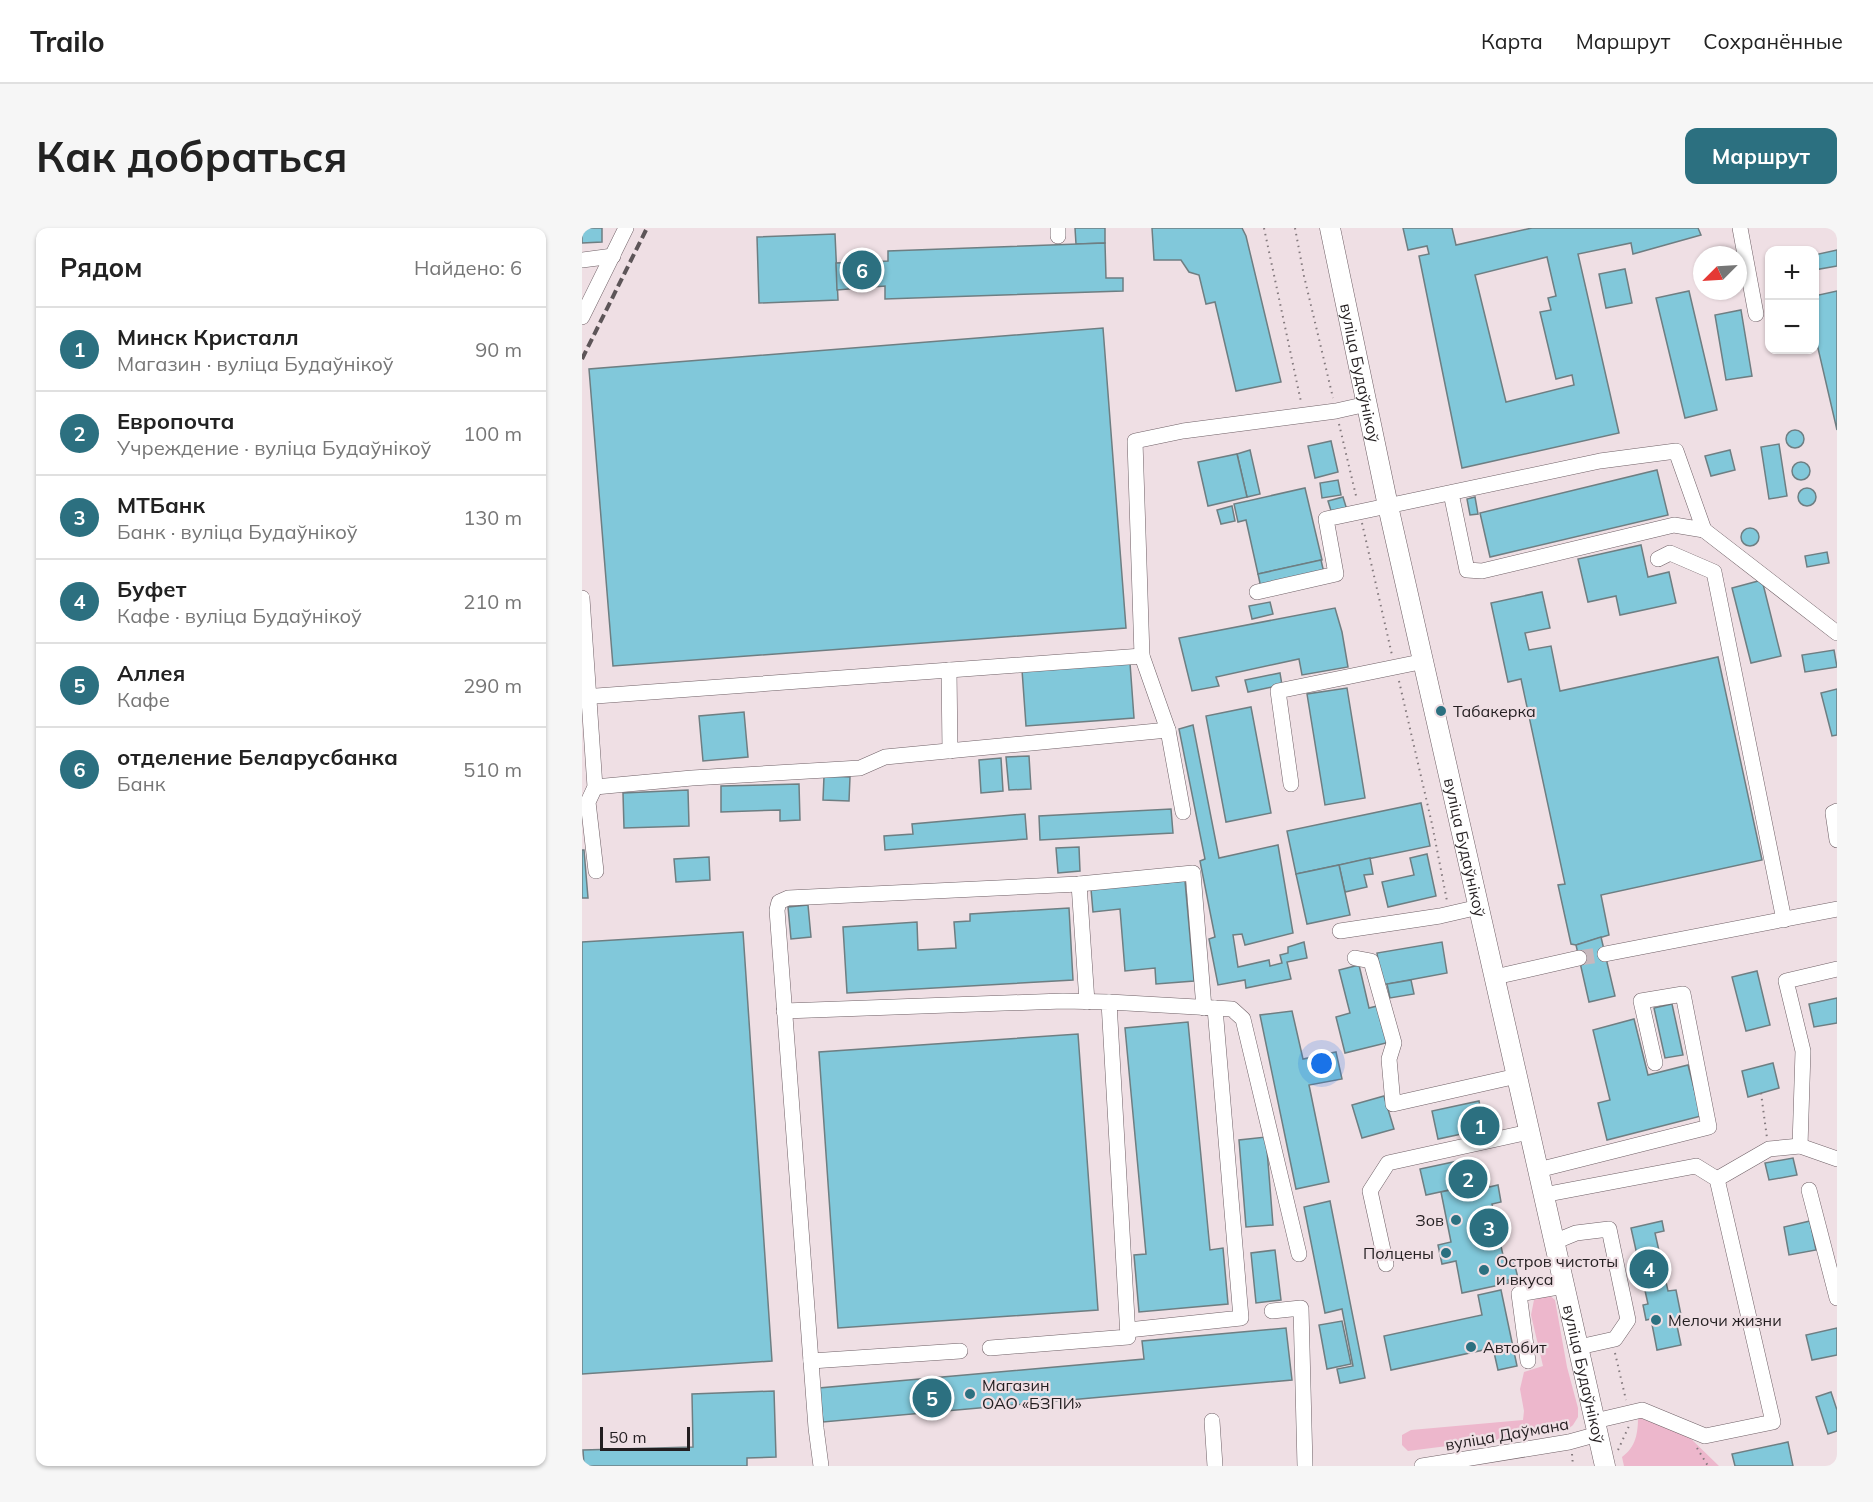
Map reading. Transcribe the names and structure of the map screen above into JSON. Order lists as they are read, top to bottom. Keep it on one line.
{"streets":{"main road":["вуліца Будаўнікоў"],"street":["вуліца Даўмана"]},"crossings":[["вуліца Будаўнікоў","вуліца Даўмана"]],"places":["Табакерка","Зов","Полцены","Остров чистоты и вкуса","Мелочи жизни","Автобит","Магазин ОАО «БЗПИ»"],"scale_bar":"50 m","north":"bottom left","page":{"header":"Trailo","nav":["Карта","Маршрут","Сохранённые"],"buttons":"Маршрут","title":"Как добраться","heading":["Рядом","Найдено: 6"],"map_buttons":["+","−"],"pins":["6","1","2","3","4","5"],"list":[{"mark":"1","name":"Минск Кристалл","note":"Магазин · вуліца Будаўнікоў","value":"90 m"},{"mark":"2","name":"Европочта","note":"Учреждение · вуліца Будаўнікоў","value":"100 m"},{"mark":"3","name":"МТБанк","note":"Банк · вуліца Будаўнікоў","value":"130 m"},{"mark":"4","name":"Буфет","note":"Кафе · вуліца Будаўнікоў","value":"210 m"},{"mark":"5","name":"Аллея","note":"Кафе","value":"290 m"},{"mark":"6","name":"отделение Беларусбанка","note":"Банк","value":"510 m"}],"scale":"50 m"}}
